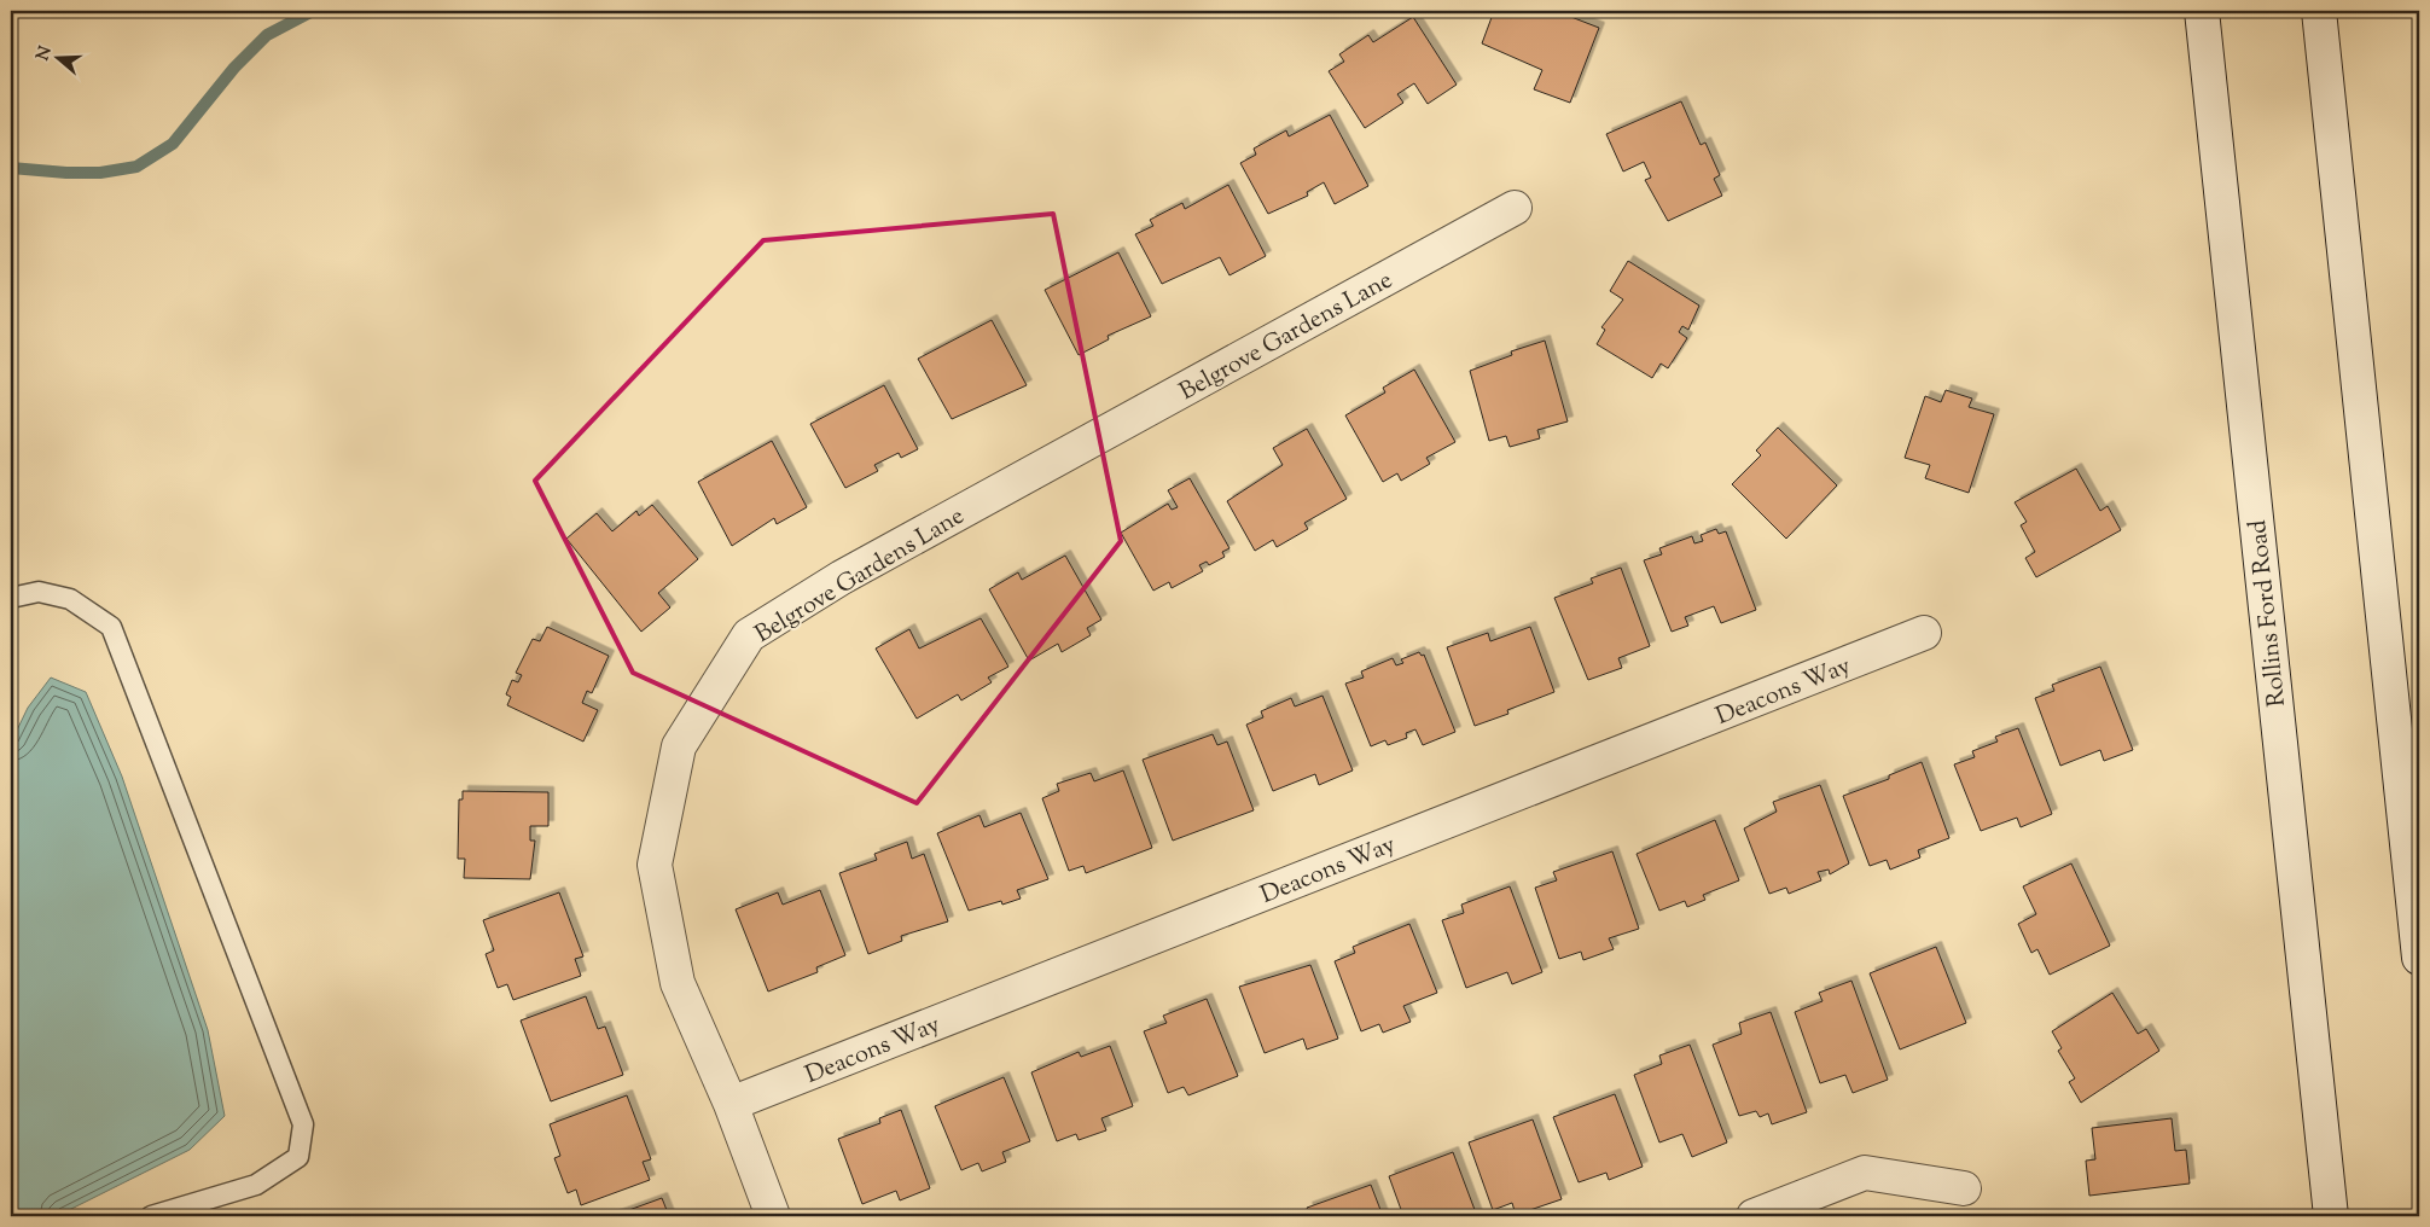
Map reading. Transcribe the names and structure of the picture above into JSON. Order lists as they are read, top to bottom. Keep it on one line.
{"streets":{"street":["Belgrove Gardens Lane","Rollins Ford Road","Deacons Way"]},"crossings":[["Belgrove Gardens Lane","Deacons Way"]],"north":"left"}
